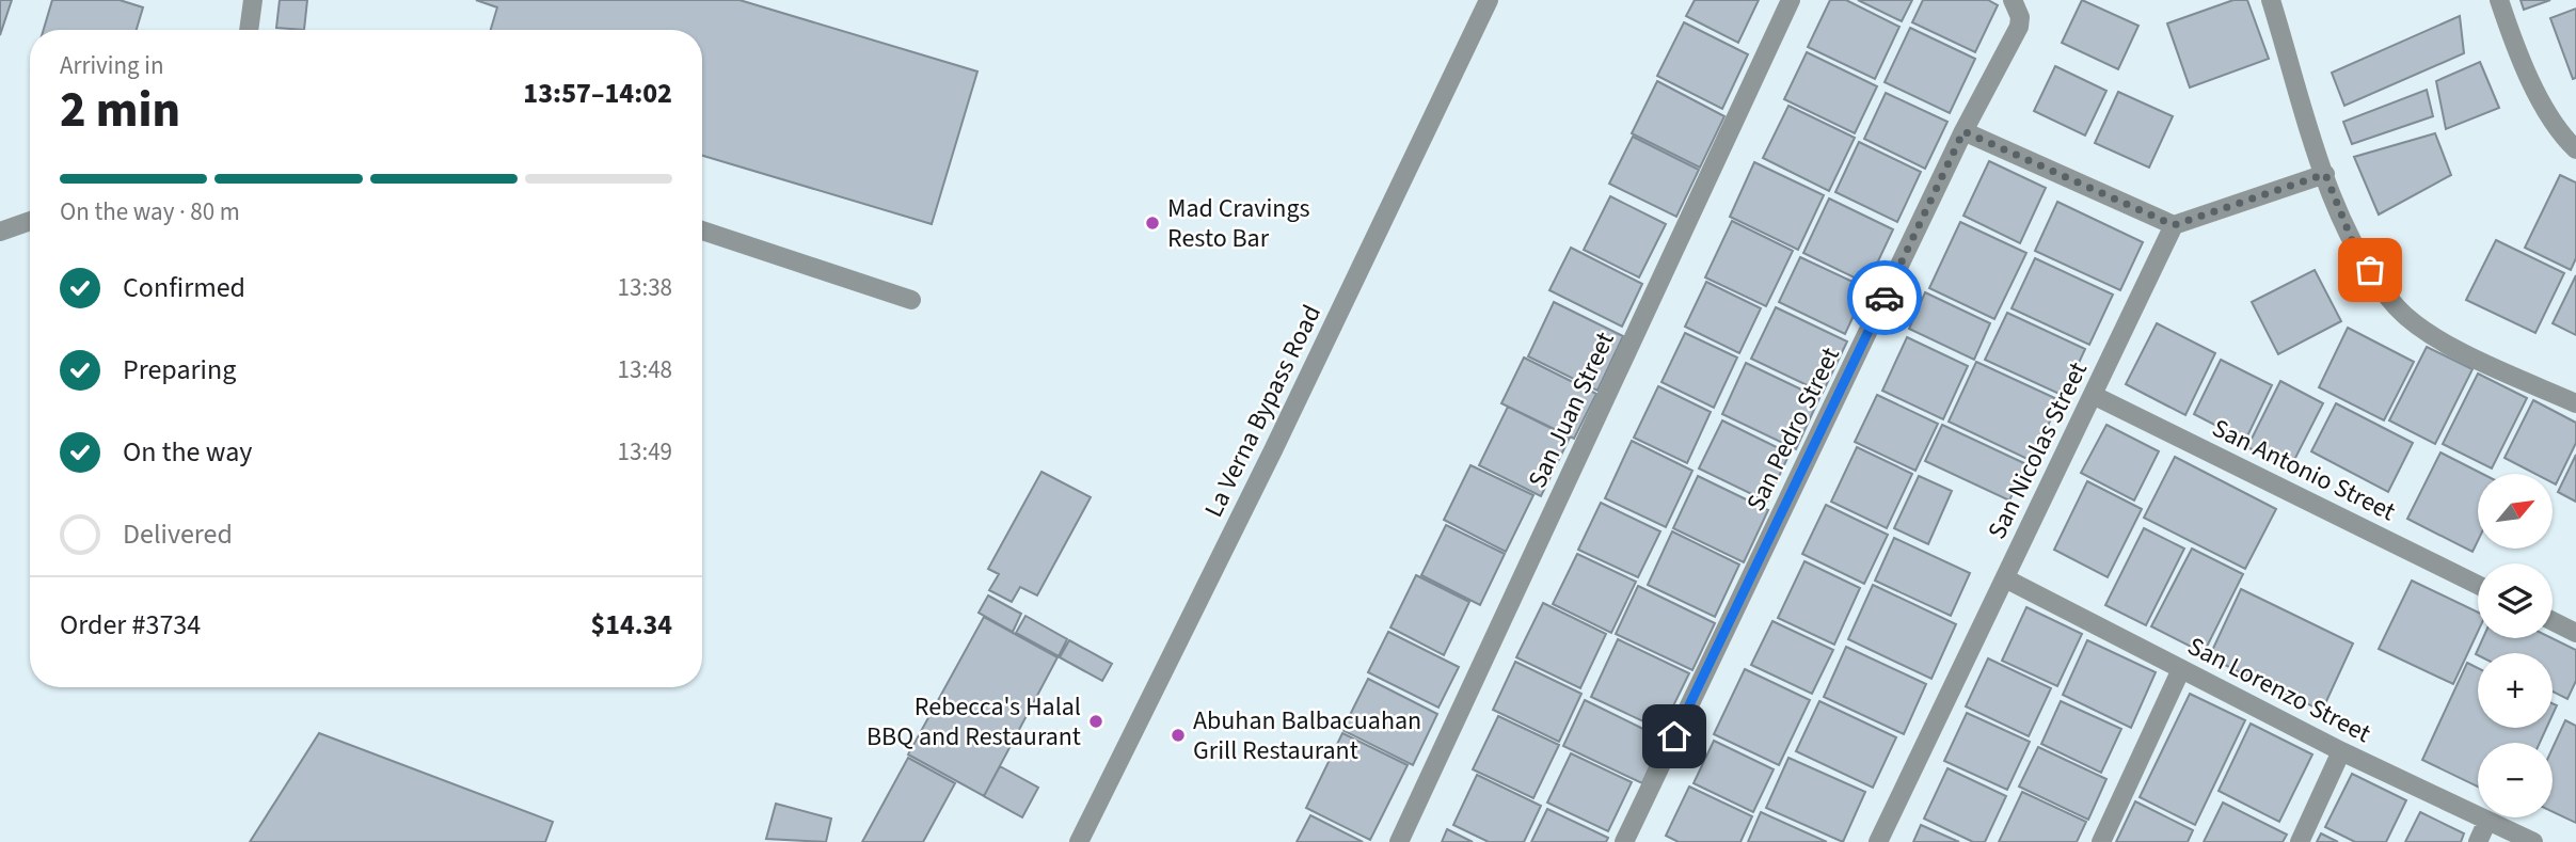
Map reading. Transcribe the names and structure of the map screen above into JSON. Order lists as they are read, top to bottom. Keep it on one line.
{"streets":{"street":["San Juan Street","La Verna Bypass Road","San Pedro Street","San Nicolas Street","San Antonio Street","San Lorenzo Street"]},"crossings":[["San Nicolas Street","San Antonio Street"],["San Nicolas Street","San Lorenzo Street"]],"places":["Mad Cravings Resto Bar","Rebecca's Halal BBQ and Restaurant","Abuhan Balbacuahan Grill Restaurant"],"north":"top right","page":{"heading":["2 min","Arriving in","13:57–14:02"],"panel":["Order #3734","$14.34"],"bar":"On the way · 80 m","list":[["Confirmed","13:38"],["Preparing","13:48"],["On the way","13:49"],"Delivered"],"map_buttons":["+","−"]}}
